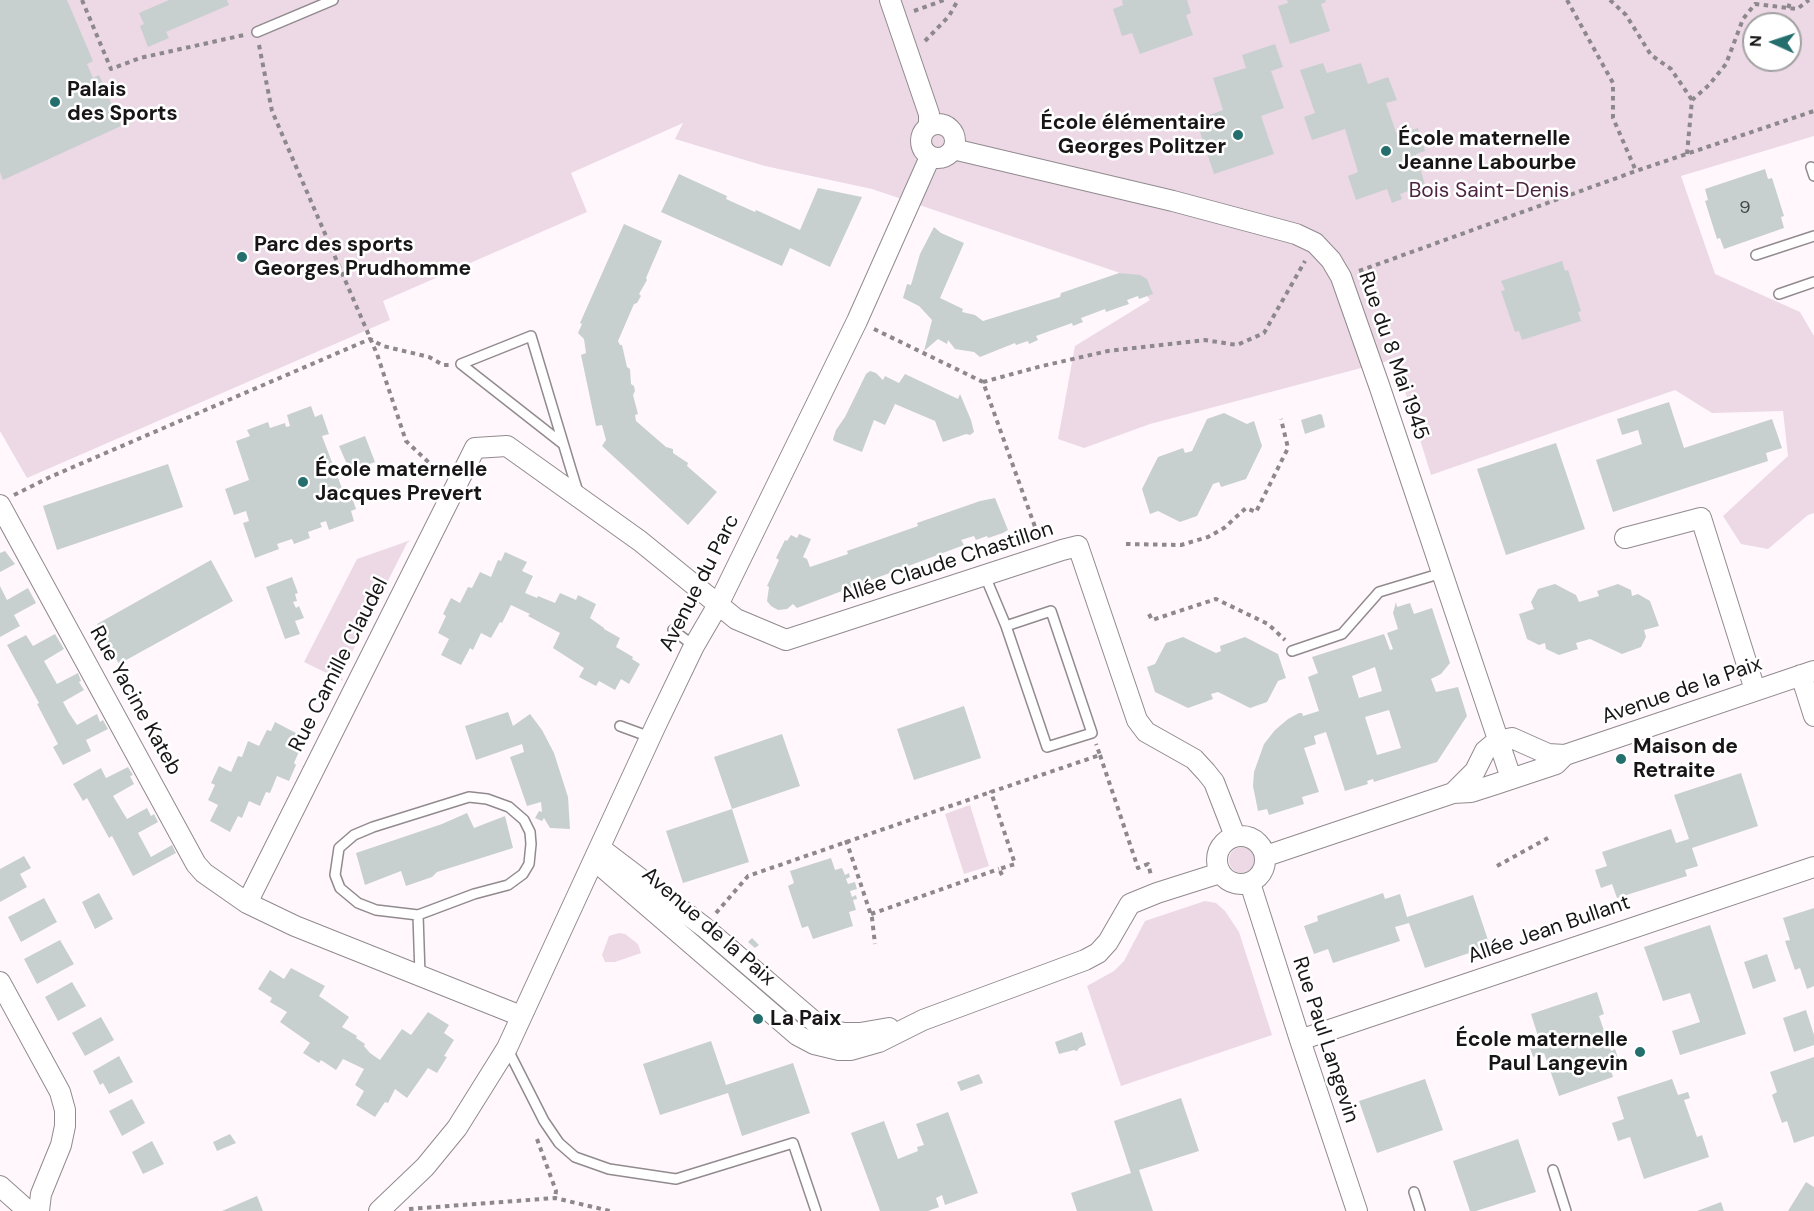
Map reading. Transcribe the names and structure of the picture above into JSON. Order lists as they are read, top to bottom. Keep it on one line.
{"streets":{"street":["Rue du 8 Mai 1945","Allée Claude Chastillon","Avenue du Parc","Rue Camille Claudel","Avenue de la Paix","Rue Yacine Kateb","Allée Jean Bullant","Rue Paul Langevin"]},"crossings":[["Rue du 8 Mai 1945","Avenue du Parc"],["Rue du 8 Mai 1945","Avenue de la Paix"],["Allée Claude Chastillon","Avenue du Parc"],["Allée Claude Chastillon","Rue Camille Claudel"],["Allée Claude Chastillon","Avenue de la Paix"],["Allée Claude Chastillon","Rue Paul Langevin"],["Avenue du Parc","Rue Camille Claudel"],["Avenue du Parc","Avenue de la Paix"],["Rue Camille Claudel","Rue Yacine Kateb"],["Avenue de la Paix","Rue Paul Langevin"],["Allée Jean Bullant","Rue Paul Langevin"]],"parks":["Bois Saint-Denis"],"places":["Palais des Sports","École élémentaire Georges Politzer","École maternelle Jeanne Labourbe","Parc des sports Georges Prudhomme","École maternelle Jacques Prevert","Maison de Retraite","La Paix","École maternelle Paul Langevin"],"house_numbers":["9"],"north":"left"}
